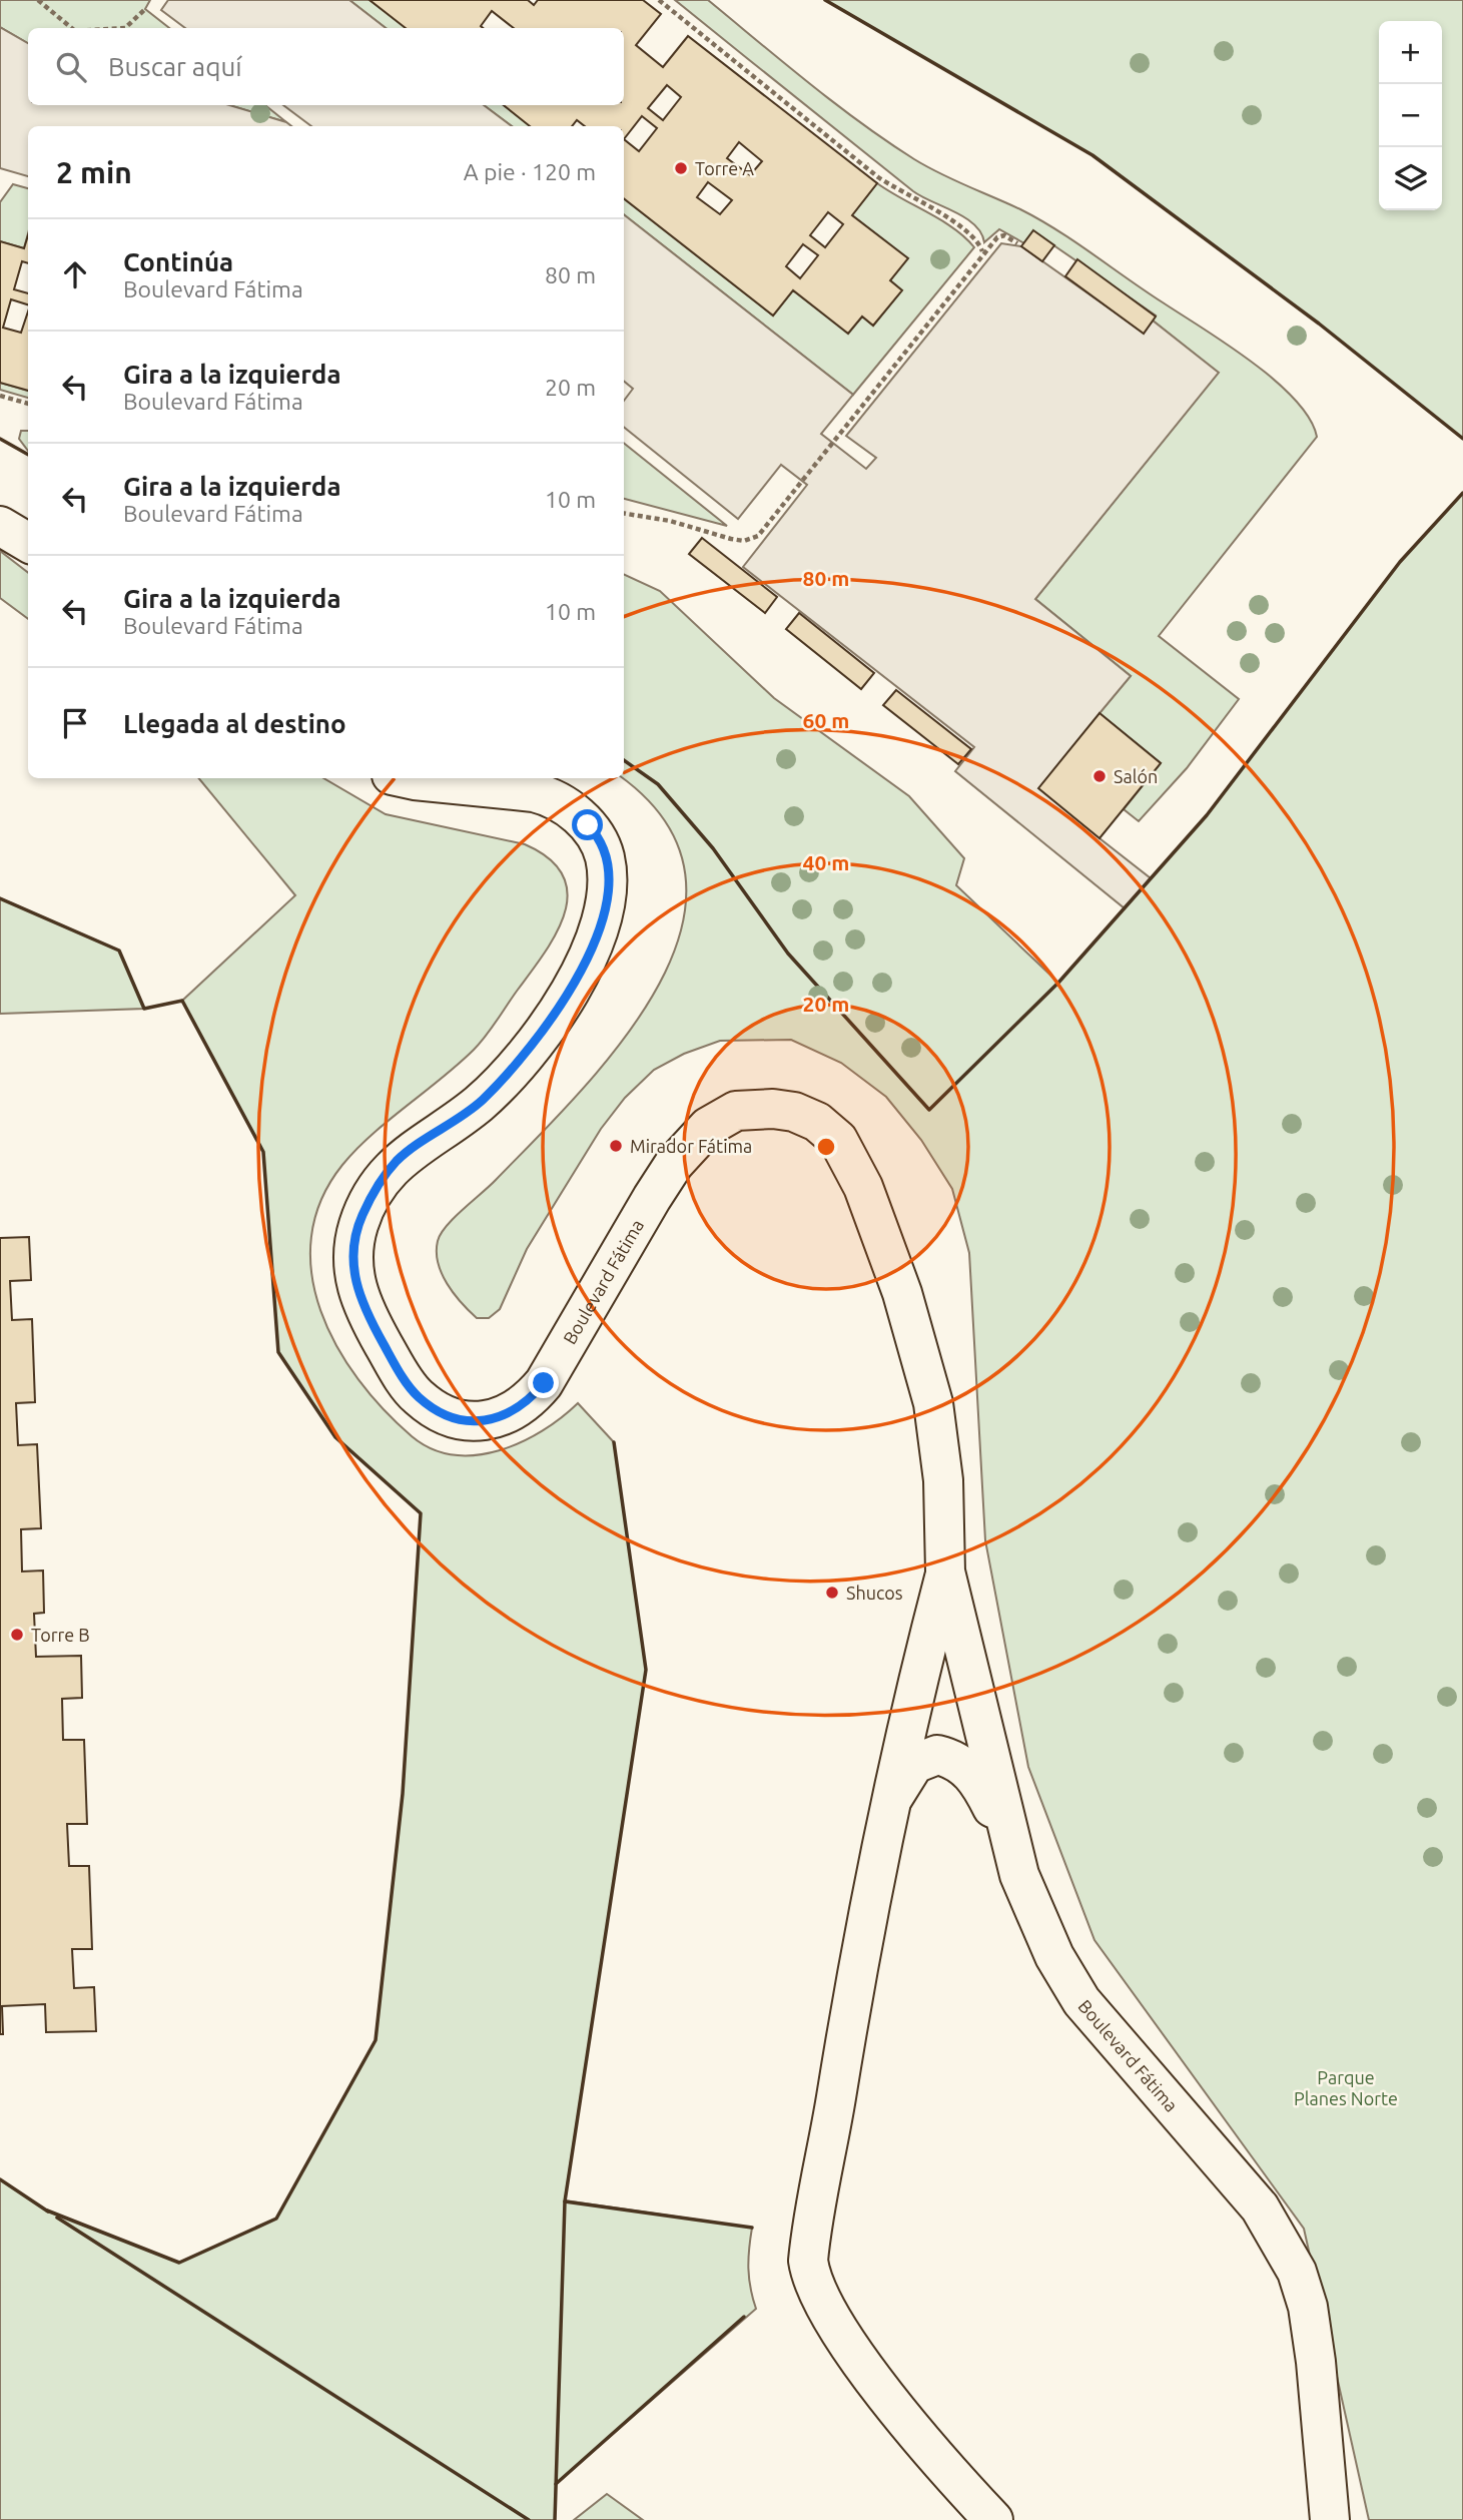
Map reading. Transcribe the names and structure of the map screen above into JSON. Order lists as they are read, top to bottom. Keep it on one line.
{"streets":{"street":["Boulevard Fátima"]},"parks":["Parque Planes Norte"],"places":["Torre A","Salón","Mirador Fátima","Shucos","Torre B"],"page":{"map_buttons":["+","−"],"search":"Buscar aquí","heading":["2 min","A pie · 120 m"],"list":[["Continúa","Boulevard Fátima","80 m"],["Gira a la izquierda","Boulevard Fátima","20 m"],["Gira a la izquierda","Boulevard Fátima","10 m"],["Gira a la izquierda","Boulevard Fátima","10 m"],"Llegada al destino"]},"rings":["80 m","60 m","40 m","20 m"]}
